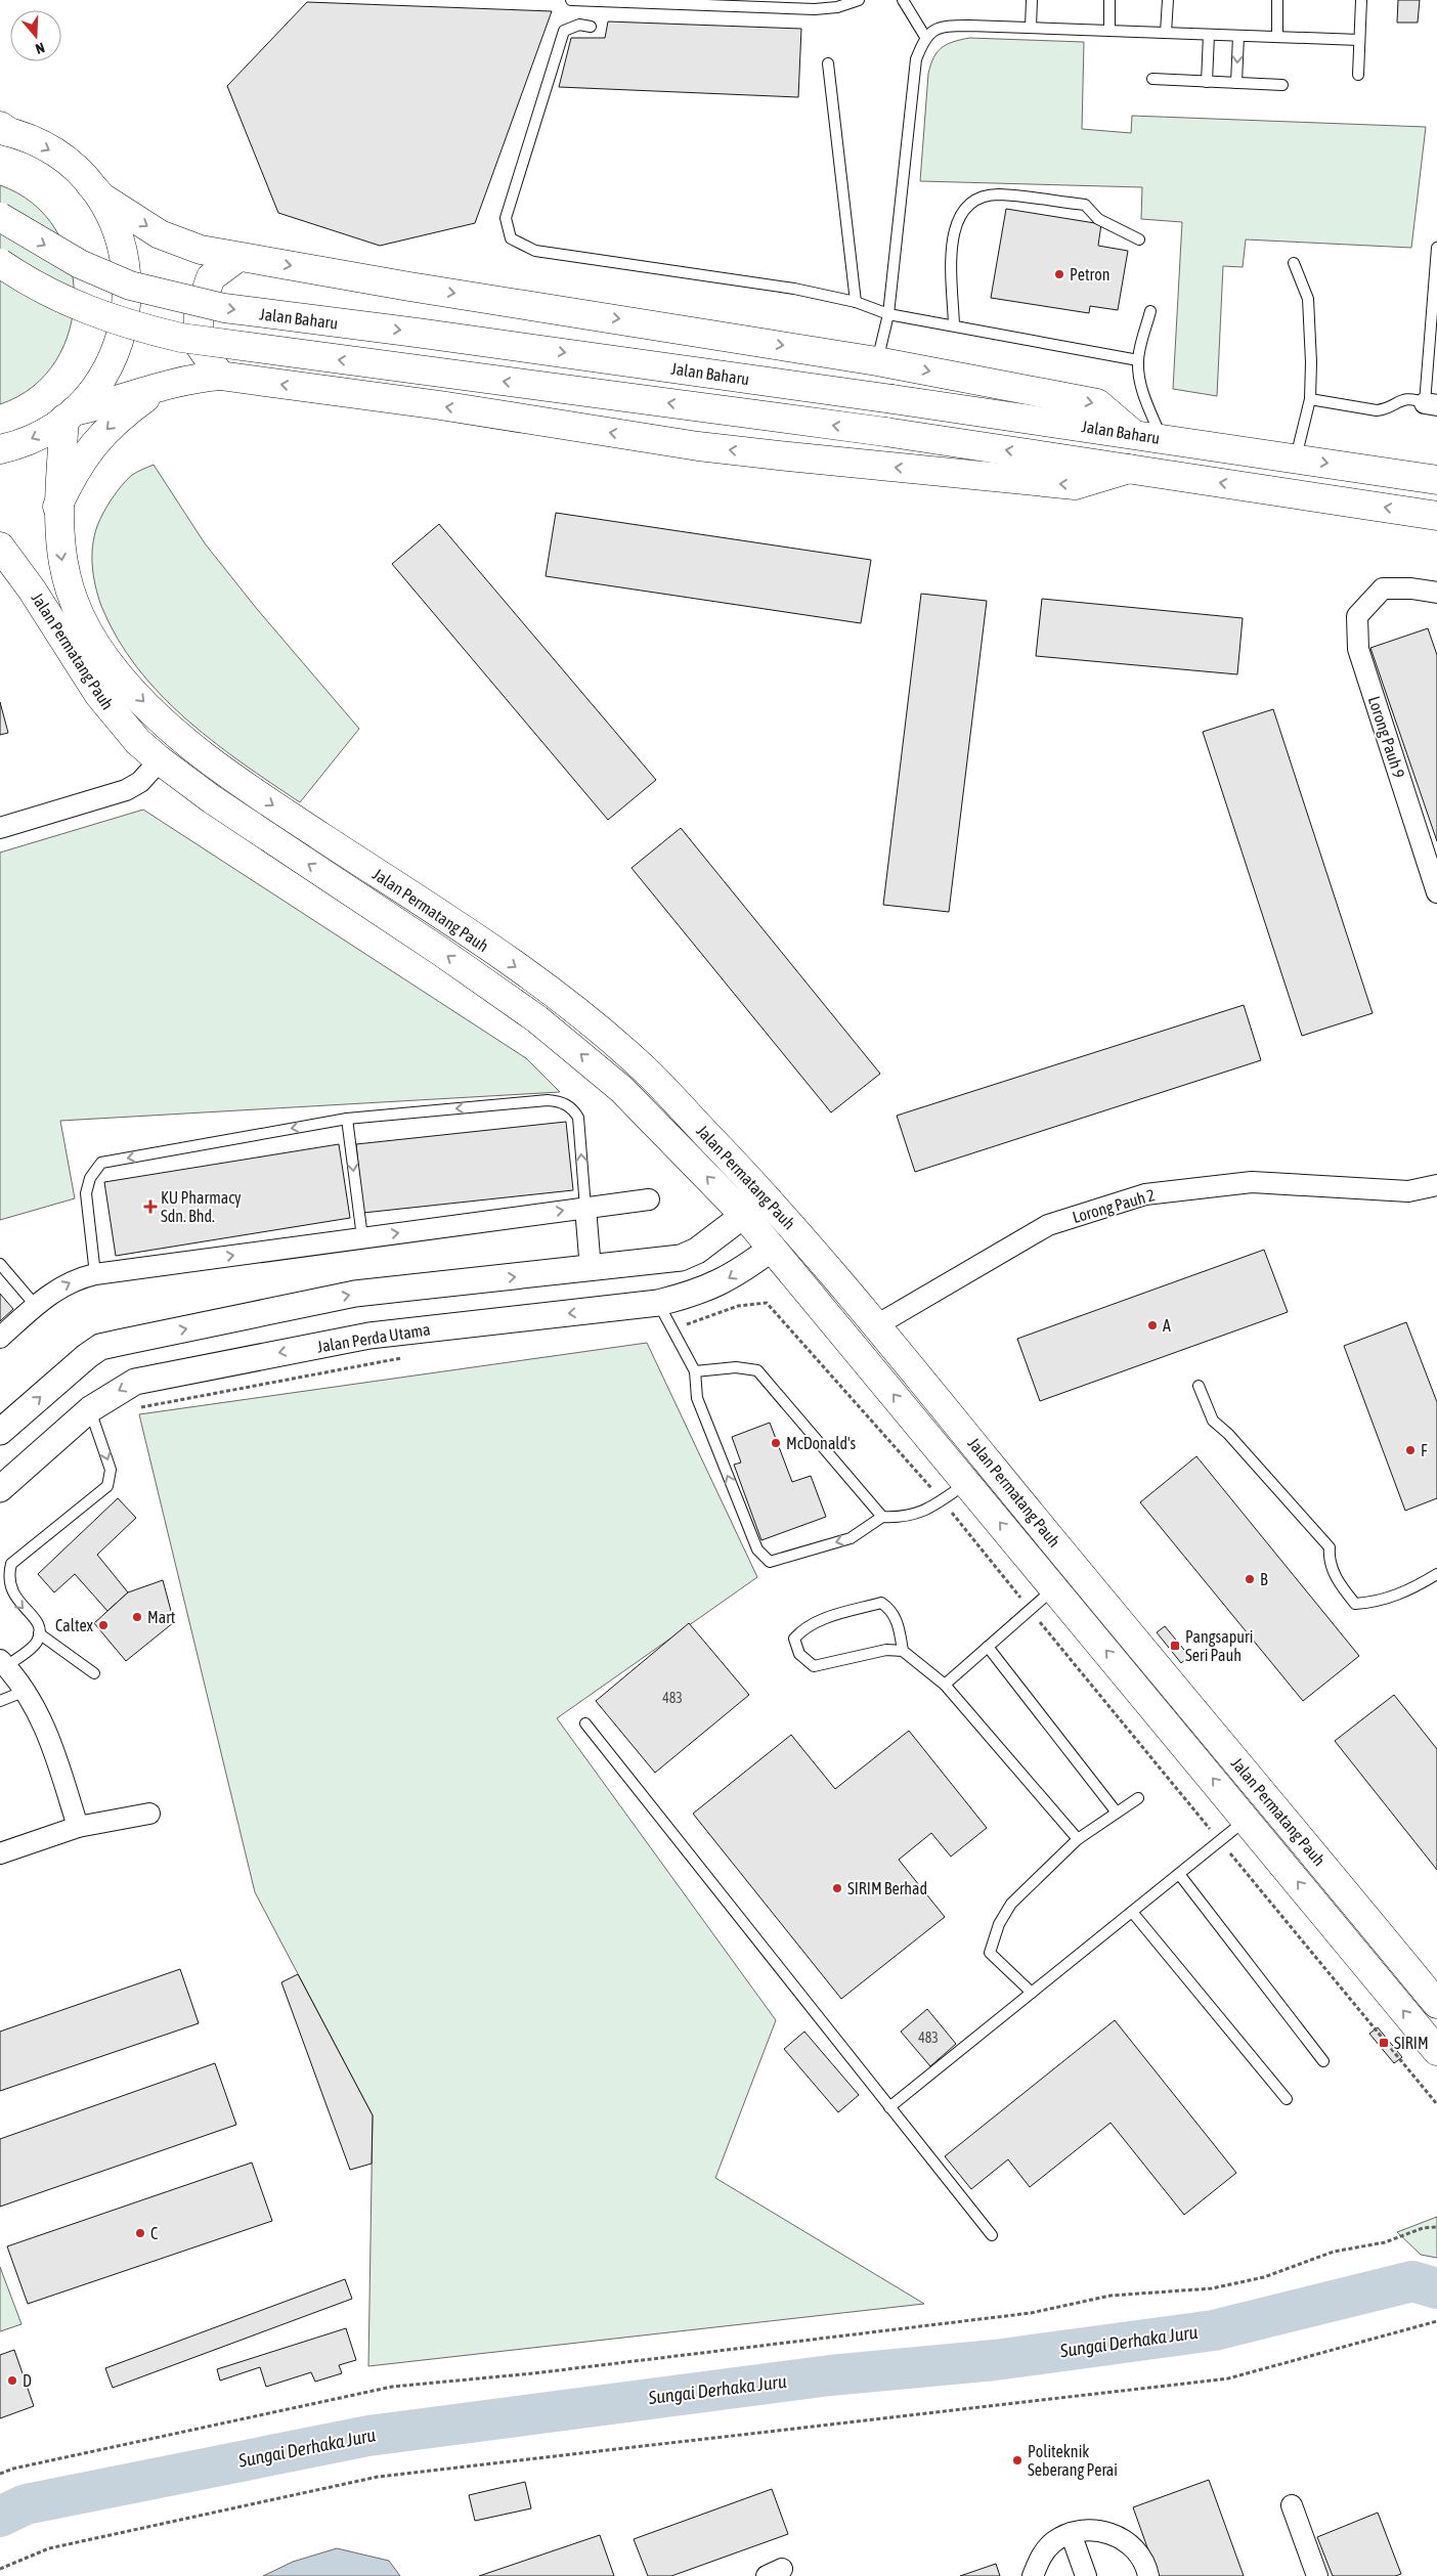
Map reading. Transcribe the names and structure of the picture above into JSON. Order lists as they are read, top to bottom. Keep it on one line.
{"streets":{"main road":["Jalan Baharu","Jalan Permatang Pauh"],"street":["Lorong Pauh 9","Lorong Pauh 2","Jalan Perda Utama"]},"crossings":[["Jalan Permatang Pauh","Lorong Pauh 2"],["Jalan Permatang Pauh","Jalan Perda Utama"]],"water":["Sungai Derhaka Juru"],"places":{"other":["Petron","A","McDonald's","F","B","Mart","Caltex","SIRIM Berhad","C","D","Politeknik Seberang Perai"],"health":["KU Pharmacy Sdn. Bhd."],"transit":["Pangsapuri Seri Pauh","SIRIM"]},"house_numbers":["483","483"],"north":"bottom"}
